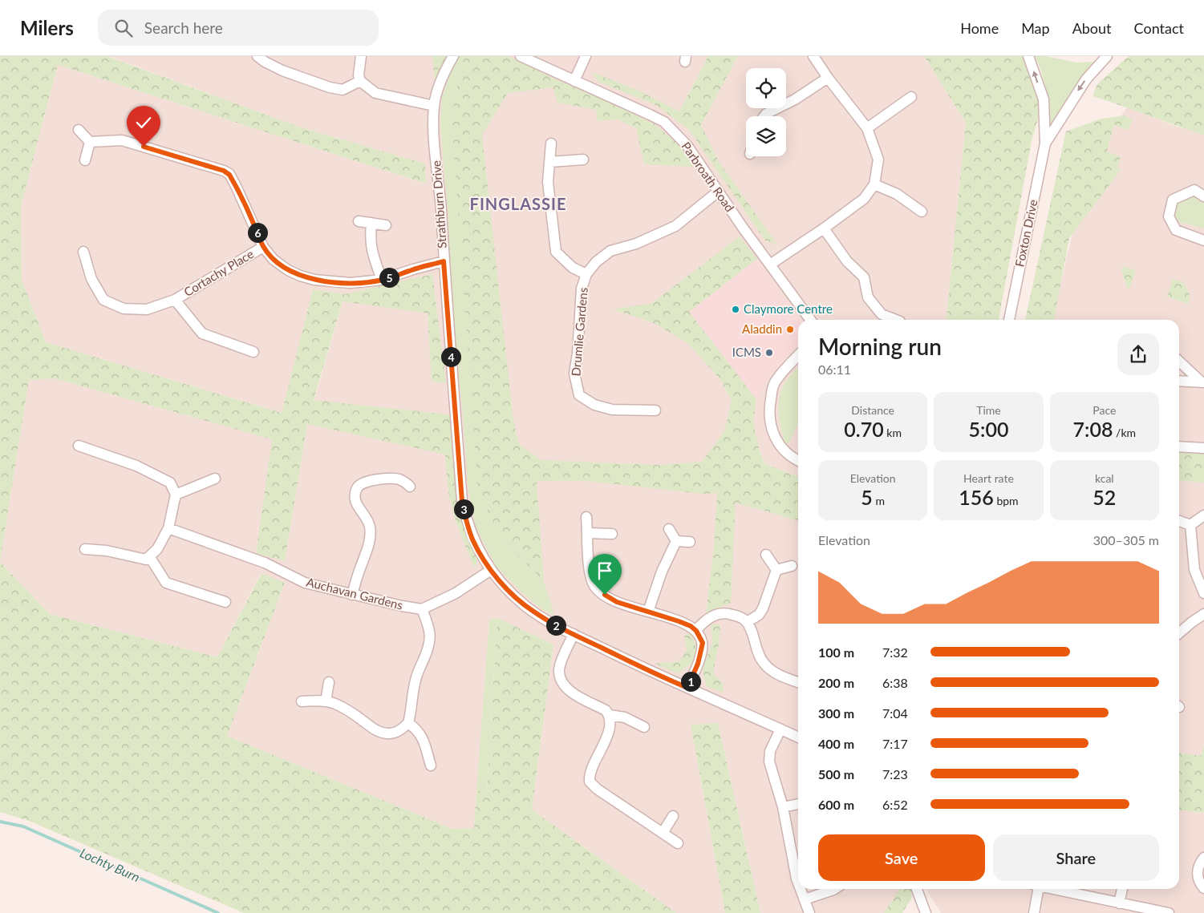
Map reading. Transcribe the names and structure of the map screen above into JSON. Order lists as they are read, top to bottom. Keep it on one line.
{"streets":{"street":["Parbroath Road","Strathburn Drive","Foxton Drive","Cortachy Place","Drumlie Gardens","Auchavan Gardens"]},"crossings":[["Parbroath Road","Drumlie Gardens"]],"districts":["FINGLASSIE"],"water":["Lochty Burn"],"places":["Claymore Centre","Aladdin","ICMS"],"page":{"header":"Milers","search":"Search here","nav":["Home","Map","About","Contact"],"pins":["6","5","4","3","2","1"],"heading":["Morning run","06:11"],"stats":[["Distance","0.70 km"],["Time","5:00"],["Pace","7:08 /km"],["Elevation","5 m"],["Heart rate","156 bpm"],["kcal","52"]],"chart":["Elevation","300–305 m"],"list":[{"name":"100 m","note":"7:32"},{"name":"200 m","note":"6:38"},{"name":"300 m","note":"7:04"},{"name":"400 m","note":"7:17"},{"name":"500 m","note":"7:23"},{"name":"600 m","note":"6:52"}],"buttons":["Save","Share"]}}
